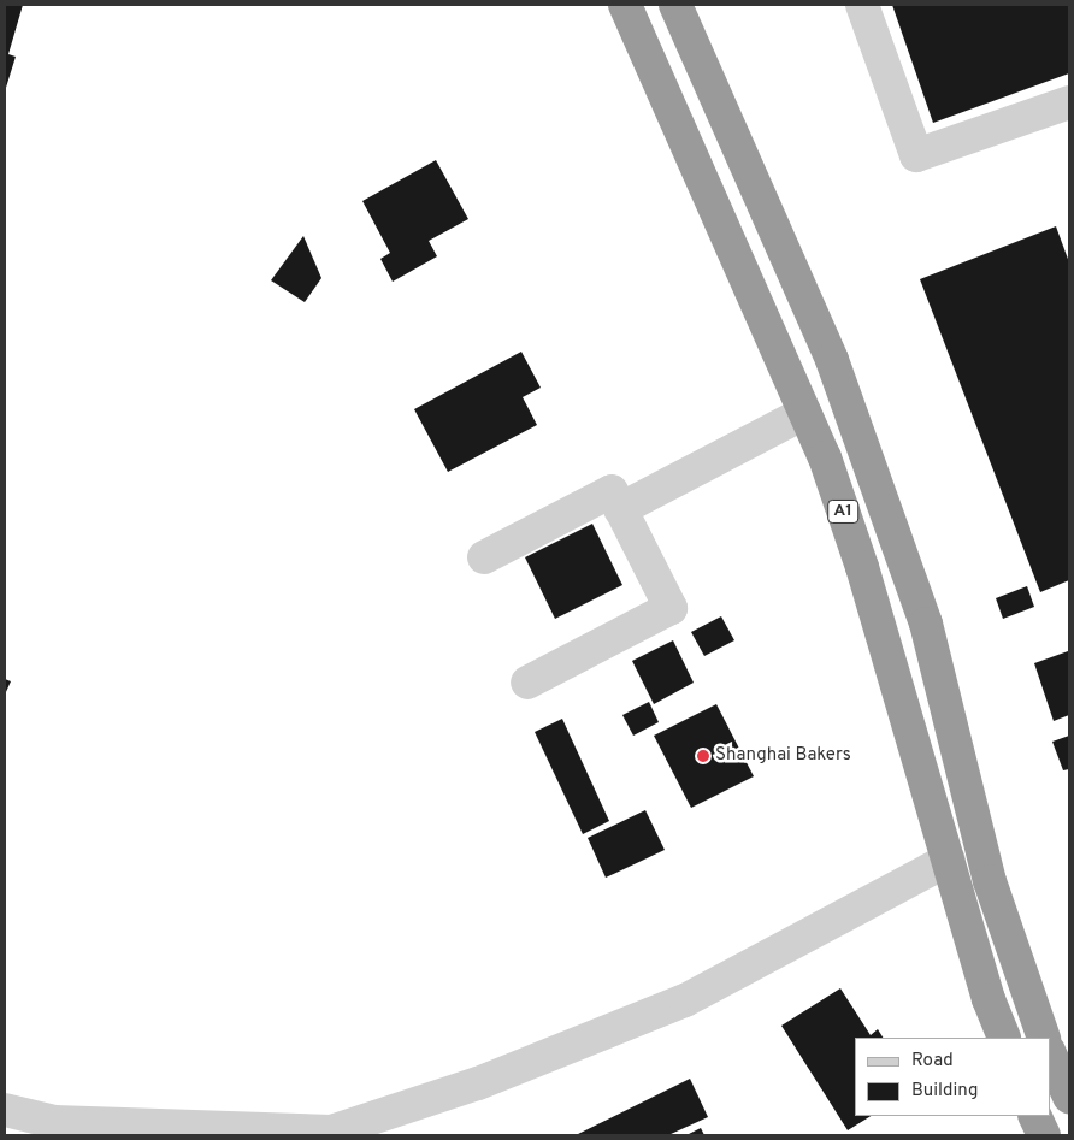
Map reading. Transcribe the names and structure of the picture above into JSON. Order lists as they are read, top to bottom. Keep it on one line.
{"streets":{"highway":["A1"]},"places":["Shanghai Bakers"],"legend":["Road","Building"]}
